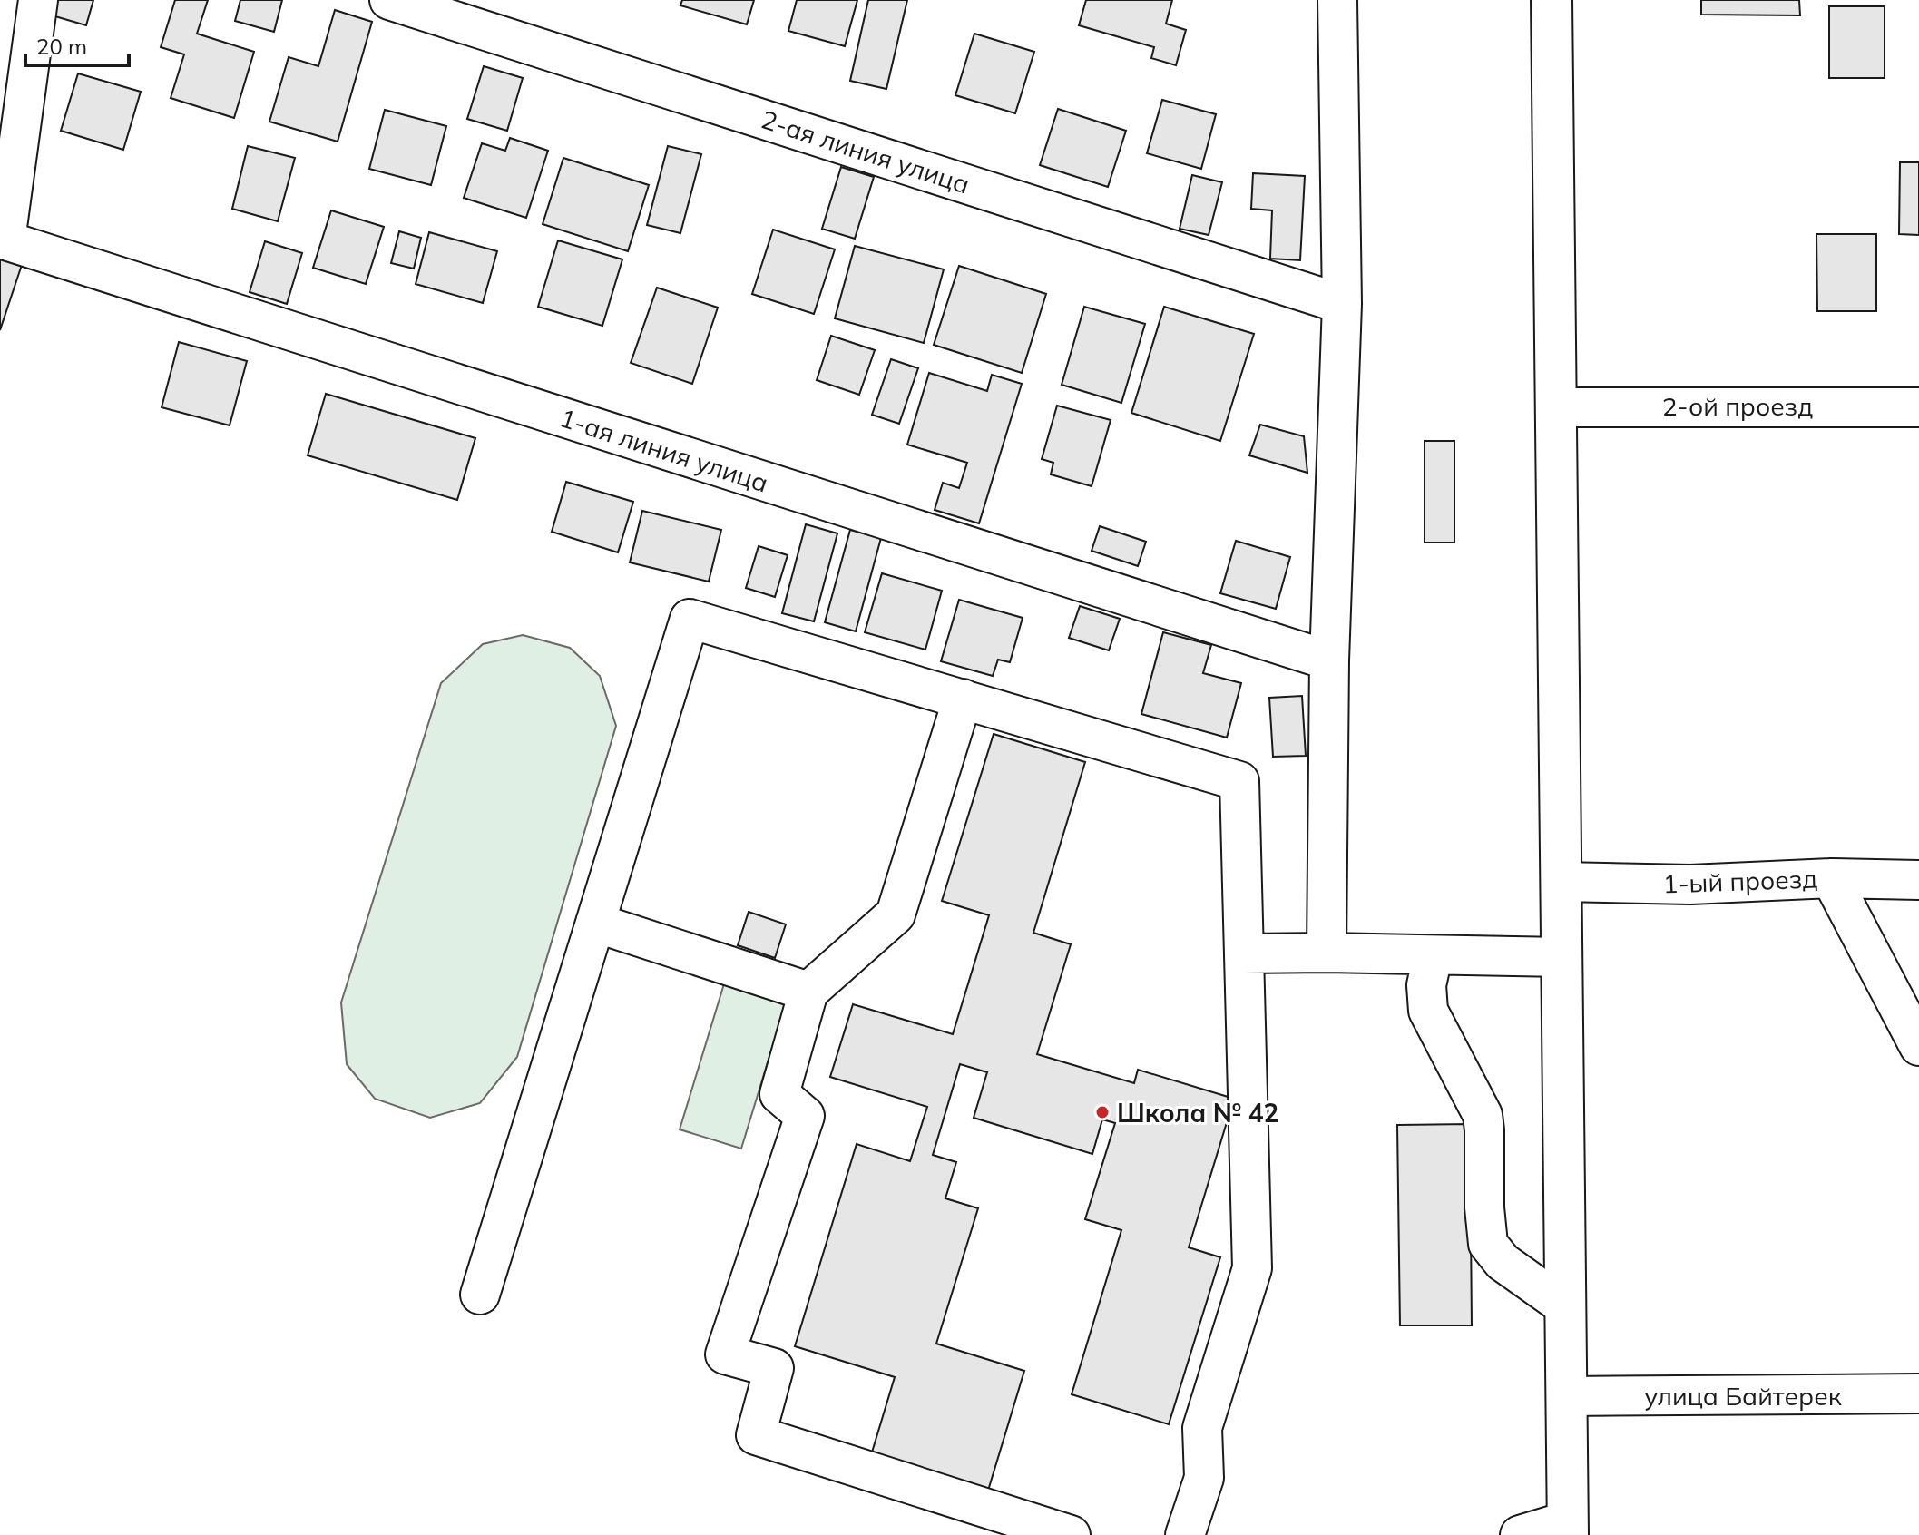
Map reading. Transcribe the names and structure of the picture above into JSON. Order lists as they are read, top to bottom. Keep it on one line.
{"streets":{"street":["2-ая линия улица","2-ой проезд","1-ая линия улица","1-ый проезд","улица Байтерек"]},"places":["Школа № 42"],"scale_bar":"20 m"}
